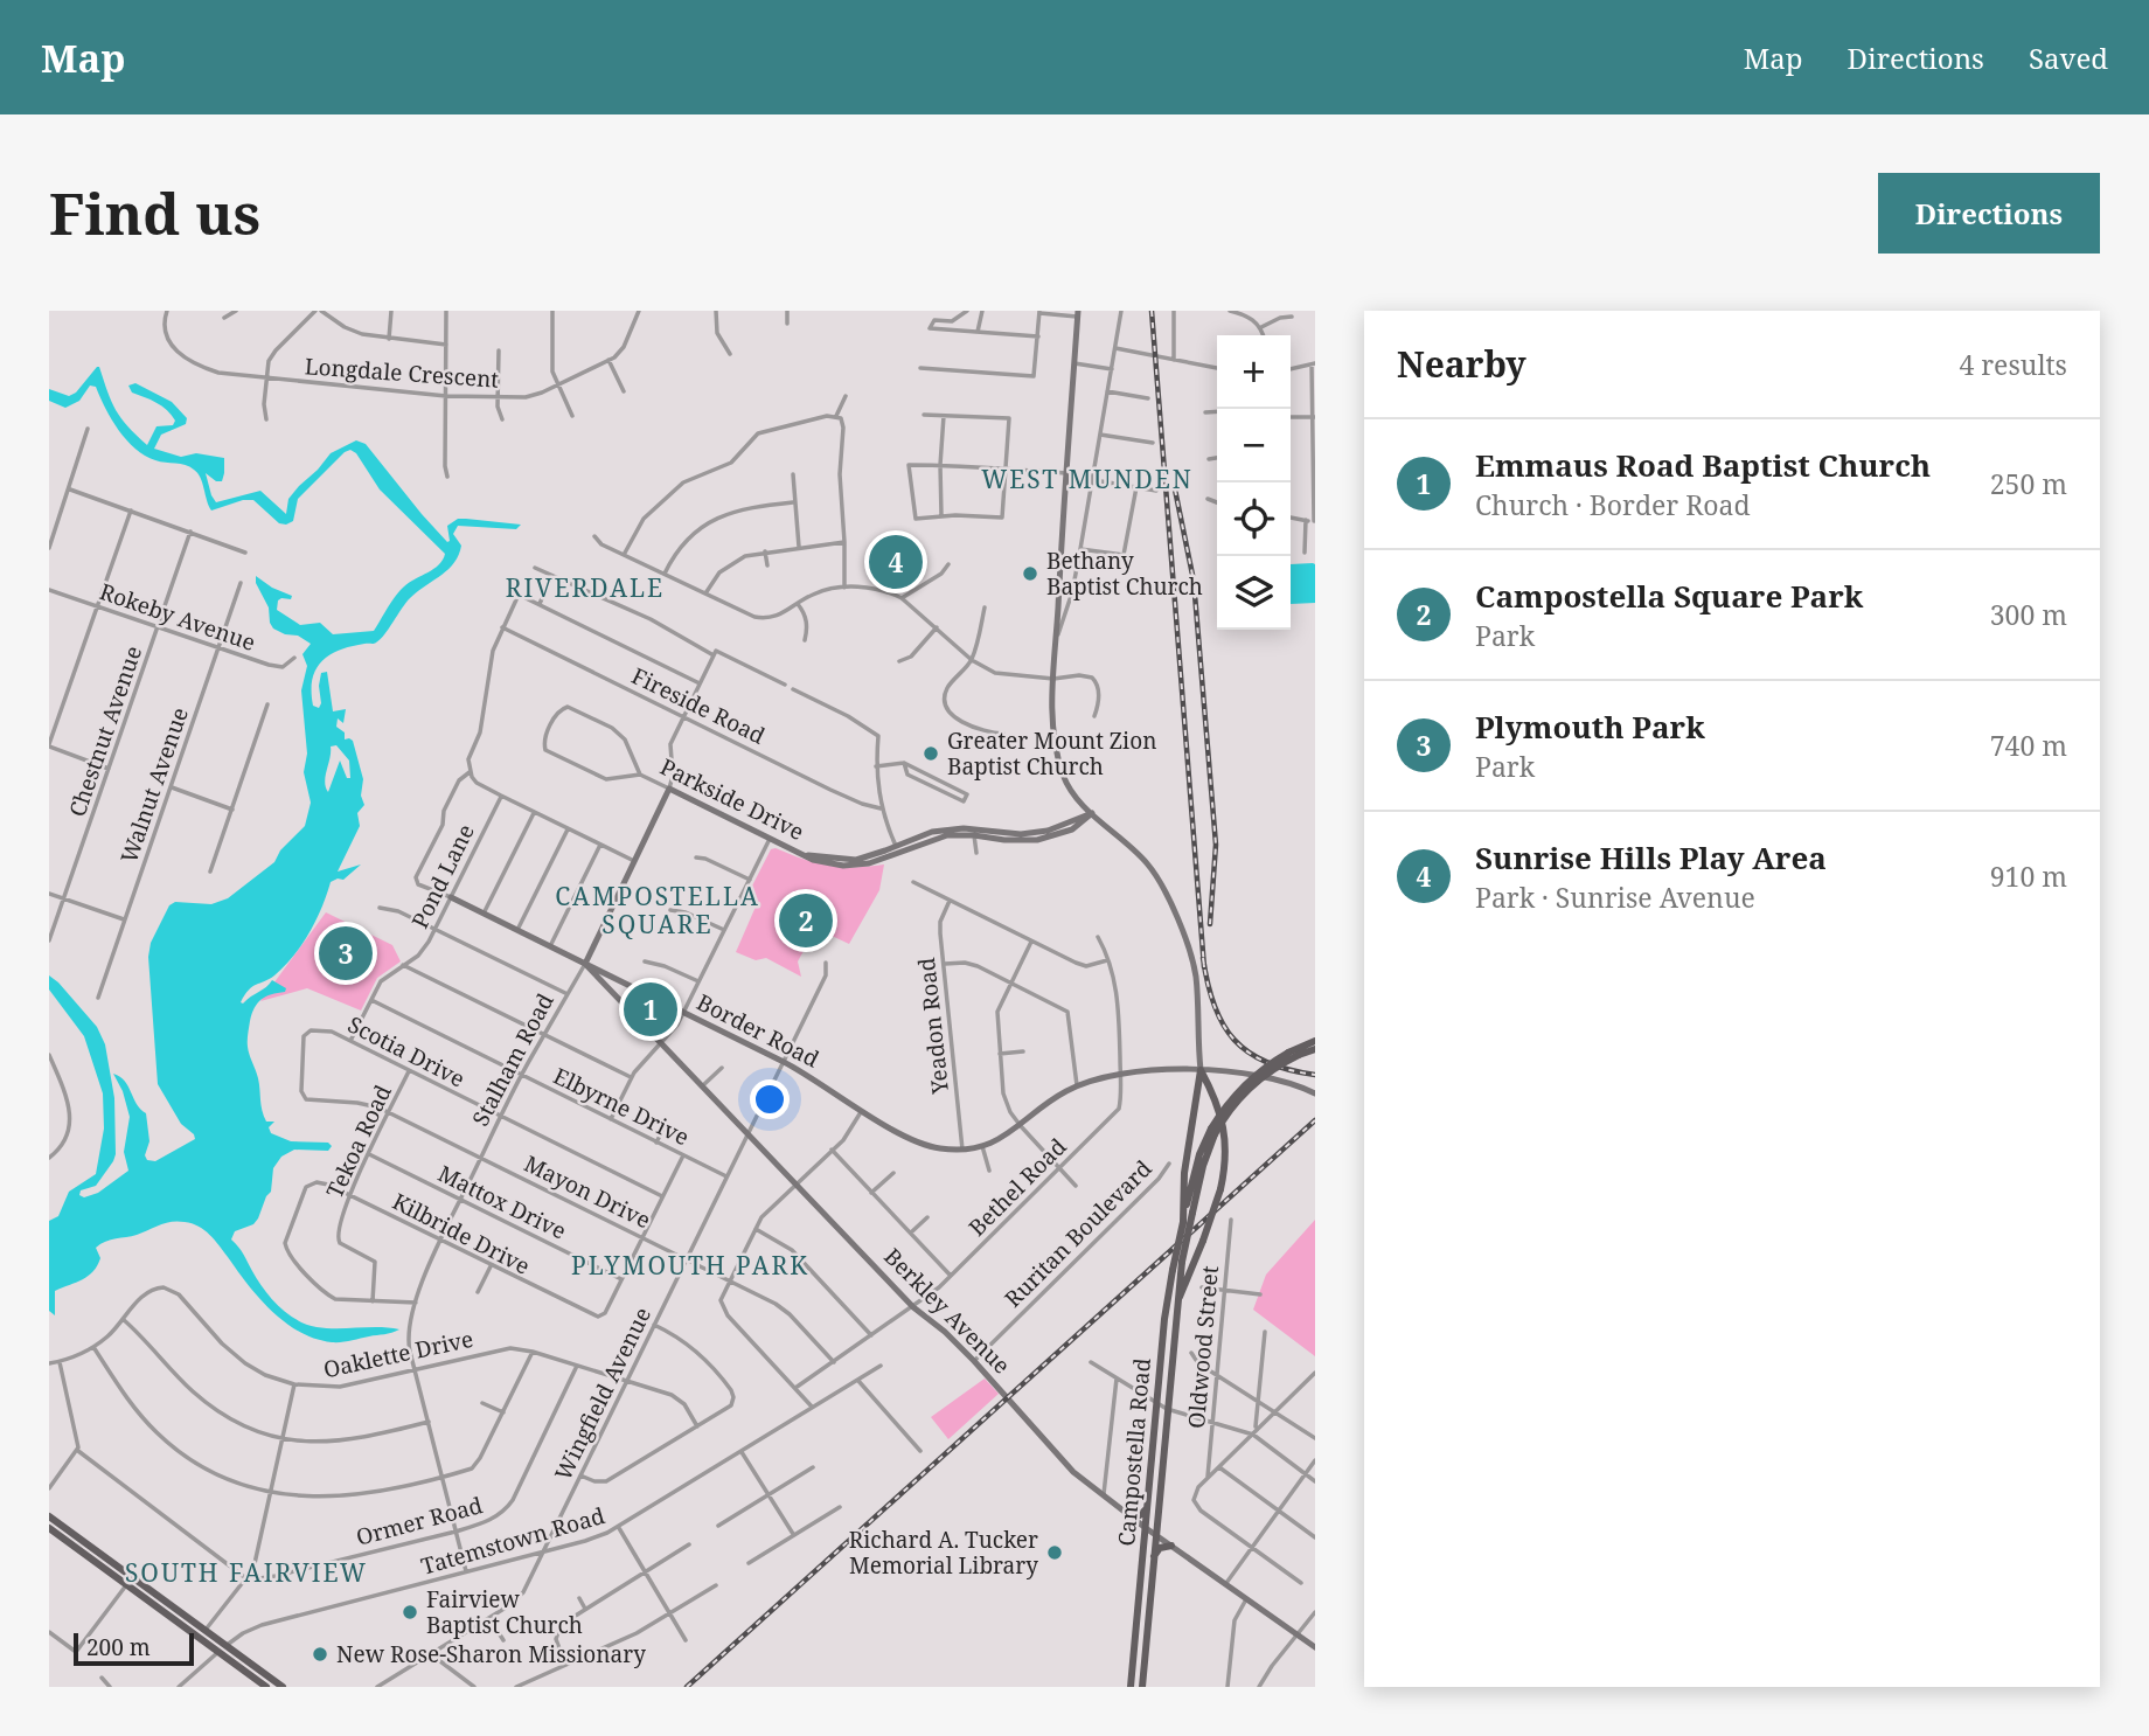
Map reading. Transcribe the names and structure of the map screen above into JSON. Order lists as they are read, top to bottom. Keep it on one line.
{"streets":{"main road":["Campostella Road"],"street":["Longdale Crescent","Rokeby Avenue","Fireside Road","Chestnut Avenue","Walnut Avenue","Parkside Drive","Pond Lane","Yeadon Road","Border Road","Scotia Drive","Stalham Road","Elbyrne Drive","Tekoa Road","Bethel Road","Mayon Drive","Mattox Drive","Kilbride Drive","Ruritan Boulevard","Berkley Avenue","Oldwood Street","Oaklette Drive","Wingfield Avenue","Ormer Road","Tatemstown Road"]},"crossings":[["Rokeby Avenue","Chestnut Avenue"],["Rokeby Avenue","Walnut Avenue"],["Fireside Road","Stalham Road"],["Parkside Drive","Stalham Road"],["Pond Lane","Border Road"],["Pond Lane","Scotia Drive"],["Pond Lane","Elbyrne Drive"],["Yeadon Road","Border Road"],["Border Road","Stalham Road"],["Border Road","Bethel Road"],["Border Road","Berkley Avenue"],["Border Road","Wingfield Avenue"],["Scotia Drive","Stalham Road"],["Scotia Drive","Tekoa Road"],["Scotia Drive","Mayon Drive"],["Stalham Road","Elbyrne Drive"],["Stalham Road","Mayon Drive"],["Stalham Road","Mattox Drive"],["Stalham Road","Kilbride Drive"],["Stalham Road","Berkley Avenue"],["Stalham Road","Oaklette Drive"],["Stalham Road","Ormer Road"],["Stalham Road","Tatemstown Road"],["Elbyrne Drive","Wingfield Avenue"],["Tekoa Road","Mayon Drive"],["Tekoa Road","Mattox Drive"],["Tekoa Road","Kilbride Drive"],["Bethel Road","Mayon Drive"],["Bethel Road","Berkley Avenue"],["Mayon Drive","Wingfield Avenue"],["Mattox Drive","Kilbride Drive"],["Ruritan Boulevard","Berkley Avenue"],["Berkley Avenue","Wingfield Avenue"],["Berkley Avenue","Campostella Road"],["Oaklette Drive","Wingfield Avenue"],["Oaklette Drive","Ormer Road"],["Wingfield Avenue","Tatemstown Road"]],"districts":["WEST MUNDEN","RIVERDALE","CAMPOSTELLA SQUARE","PLYMOUTH PARK","SOUTH FAIRVIEW"],"places":["Bethany Baptist Church","Greater Mount Zion Baptist Church","Richard A. Tucker Memorial Library","Fairview Baptist Church","New Rose-Sharon Missionary"],"scale_bar":"200 m","page":{"header":"Map","nav":["Map","Directions","Saved"],"buttons":"Directions","title":"Find us","heading":["Nearby","4 results"],"map_buttons":["+","−"],"list":[{"mark":"1","name":"Emmaus Road Baptist Church","note":"Church · Border Road","value":"250 m"},{"mark":"2","name":"Campostella Square Park","note":"Park","value":"300 m"},{"mark":"3","name":"Plymouth Park","note":"Park","value":"740 m"},{"mark":"4","name":"Sunrise Hills Play Area","note":"Park · Sunrise Avenue","value":"910 m"}],"pins":["4","2","3","1"],"scale":"200 m"}}
